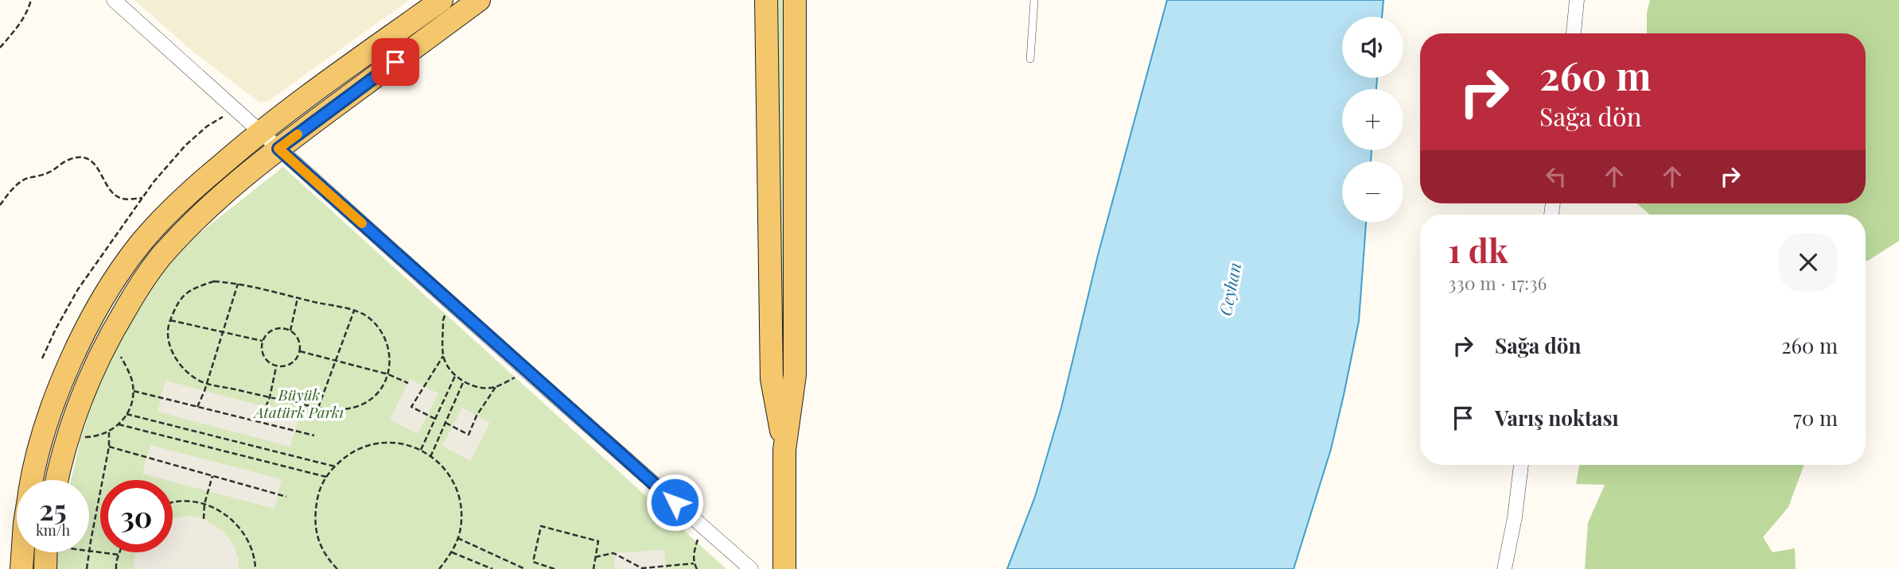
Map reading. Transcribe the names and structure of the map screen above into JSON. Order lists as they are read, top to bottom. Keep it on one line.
{"water":["Ceyhan"],"parks":["Büyük Atatürk Parkı"],"page":{"map_buttons":["+","−"],"turn":["260 m","Sağa dön"],"heading":["1 dk","330 m · 17:36"],"list":[{"name":"Sağa dön","value":"260 m"},{"name":"Varış noktası","value":"70 m"}],"speed":"25 km/h","limit":"30"}}
